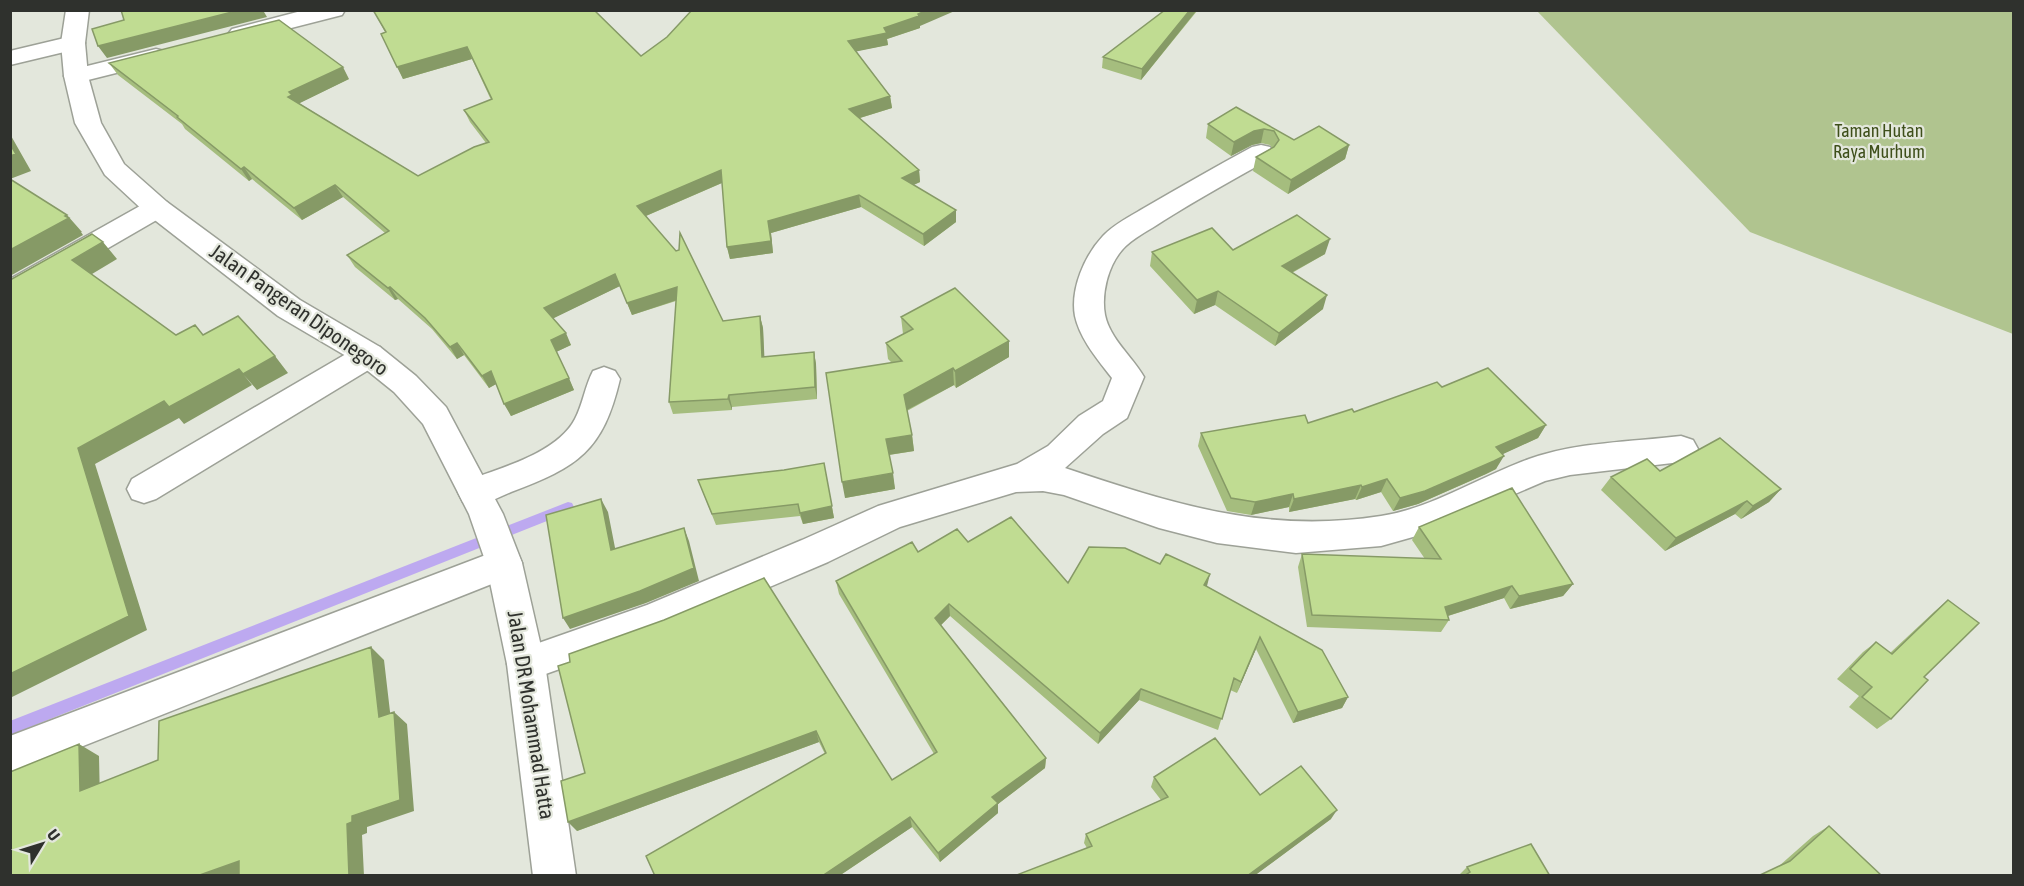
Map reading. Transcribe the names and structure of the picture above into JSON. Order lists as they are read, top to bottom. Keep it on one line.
{"streets":{"main road":["Jalan Pangeran Diponegoro","Jalan DR Mohammad Hatta"]},"crossings":[["Jalan Pangeran Diponegoro","Jalan DR Mohammad Hatta"]],"parks":["Taman Hutan Raya Murhum"],"north":"top right"}
